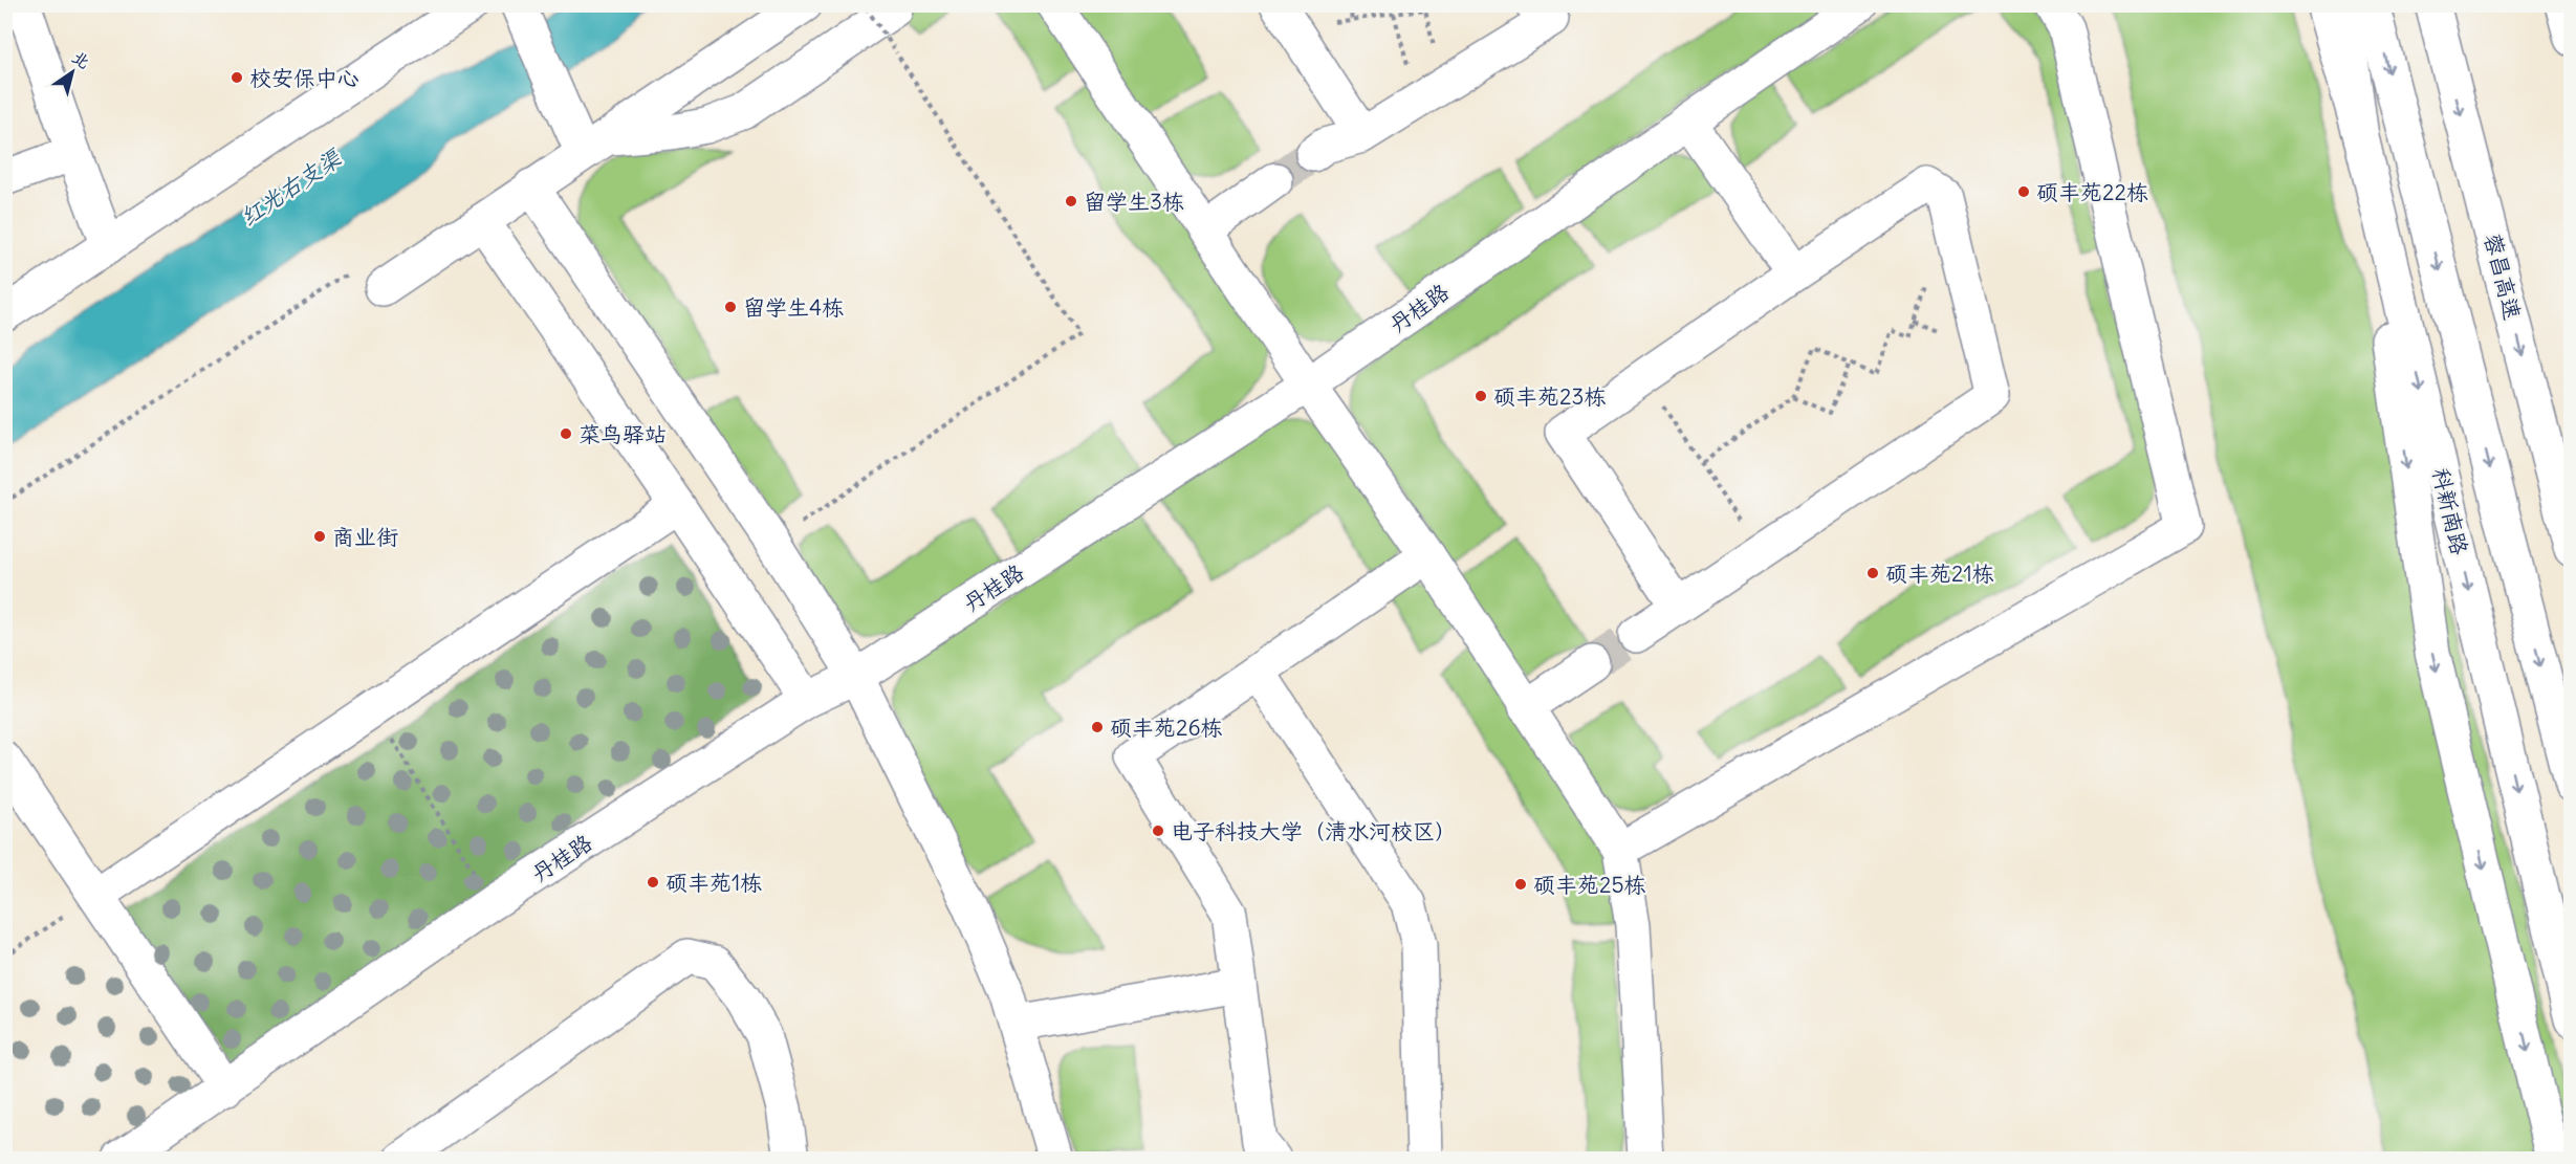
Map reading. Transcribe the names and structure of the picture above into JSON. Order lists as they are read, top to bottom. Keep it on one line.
{"streets":{"main road":["蓉昌高速","丹桂路","科新南路"]},"water":["红光右支渠"],"places":["校安保中心","硕丰苑22栋","留学生3栋","留学生4栋","硕丰苑23栋","菜鸟驿站","商业街","硕丰苑21栋","硕丰苑26栋","电子科技大学（清水河校区）","硕丰苑1栋","硕丰苑25栋"],"north":"top right"}
